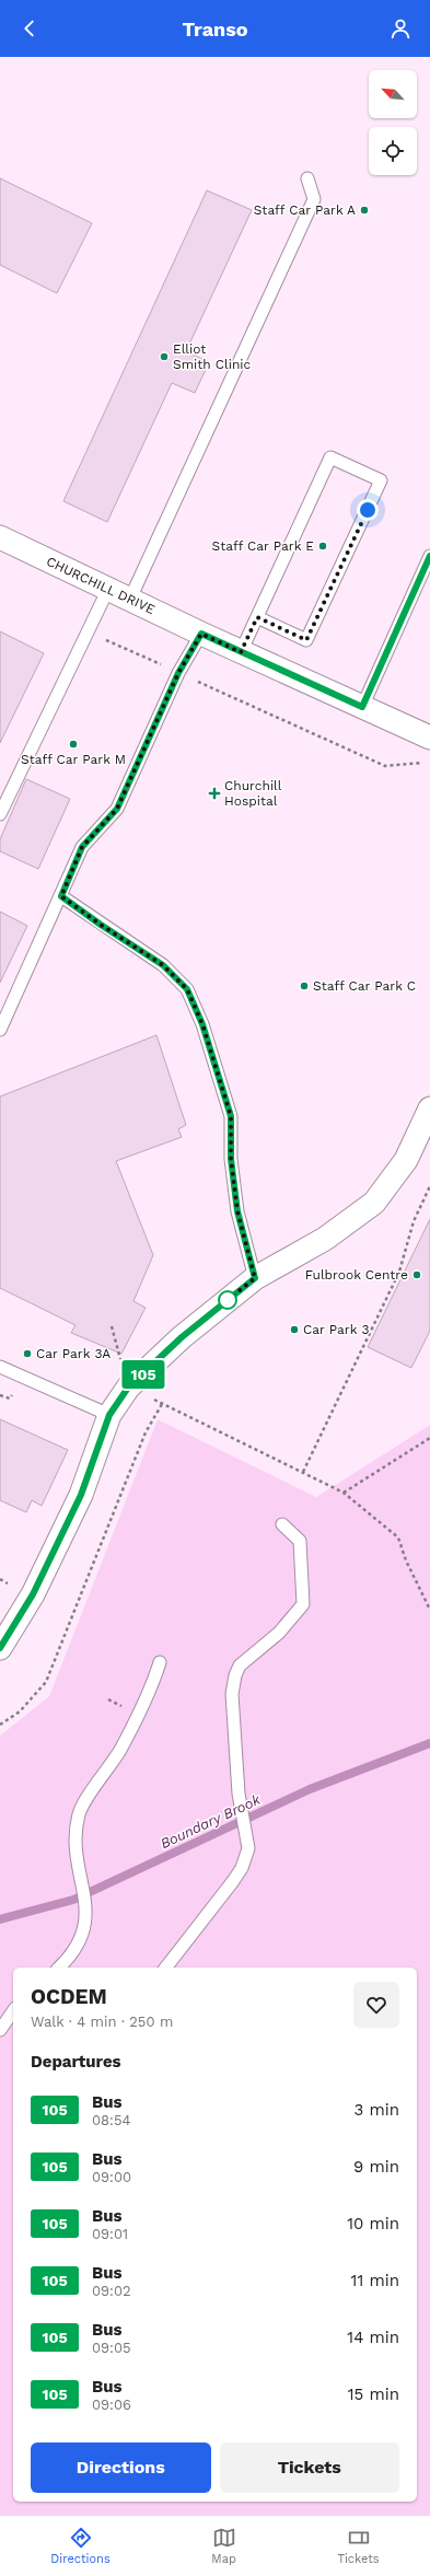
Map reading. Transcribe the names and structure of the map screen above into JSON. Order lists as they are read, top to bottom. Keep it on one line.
{"streets":{"street":["CHURCHILL DRIVE"]},"water":["Boundary Brook"],"places":{"other":["Staff Car Park A","Elliot Smith Clinic","Staff Car Park E","Staff Car Park M","Staff Car Park C","Fulbrook Centre","Car Park 3","Car Park 3A"],"health":["Churchill Hospital"]},"lines":["bus line 105"],"north":"top left","page":{"header":"Transo","on_map":"105","heading":[["OCDEM","Walk · 4 min · 250 m"],"Departures"],"list":[{"mark":"105","name":"Bus","note":"08:54","value":"3 min"},{"mark":"105","name":"Bus","note":"09:00","value":"9 min"},{"mark":"105","name":"Bus","note":"09:01","value":"10 min"},{"mark":"105","name":"Bus","note":"09:02","value":"11 min"},{"mark":"105","name":"Bus","note":"09:05","value":"14 min"},{"mark":"105","name":"Bus","note":"09:06","value":"15 min"}],"buttons":["Directions","Tickets"],"tabs":["Directions","Map","Tickets"]}}
